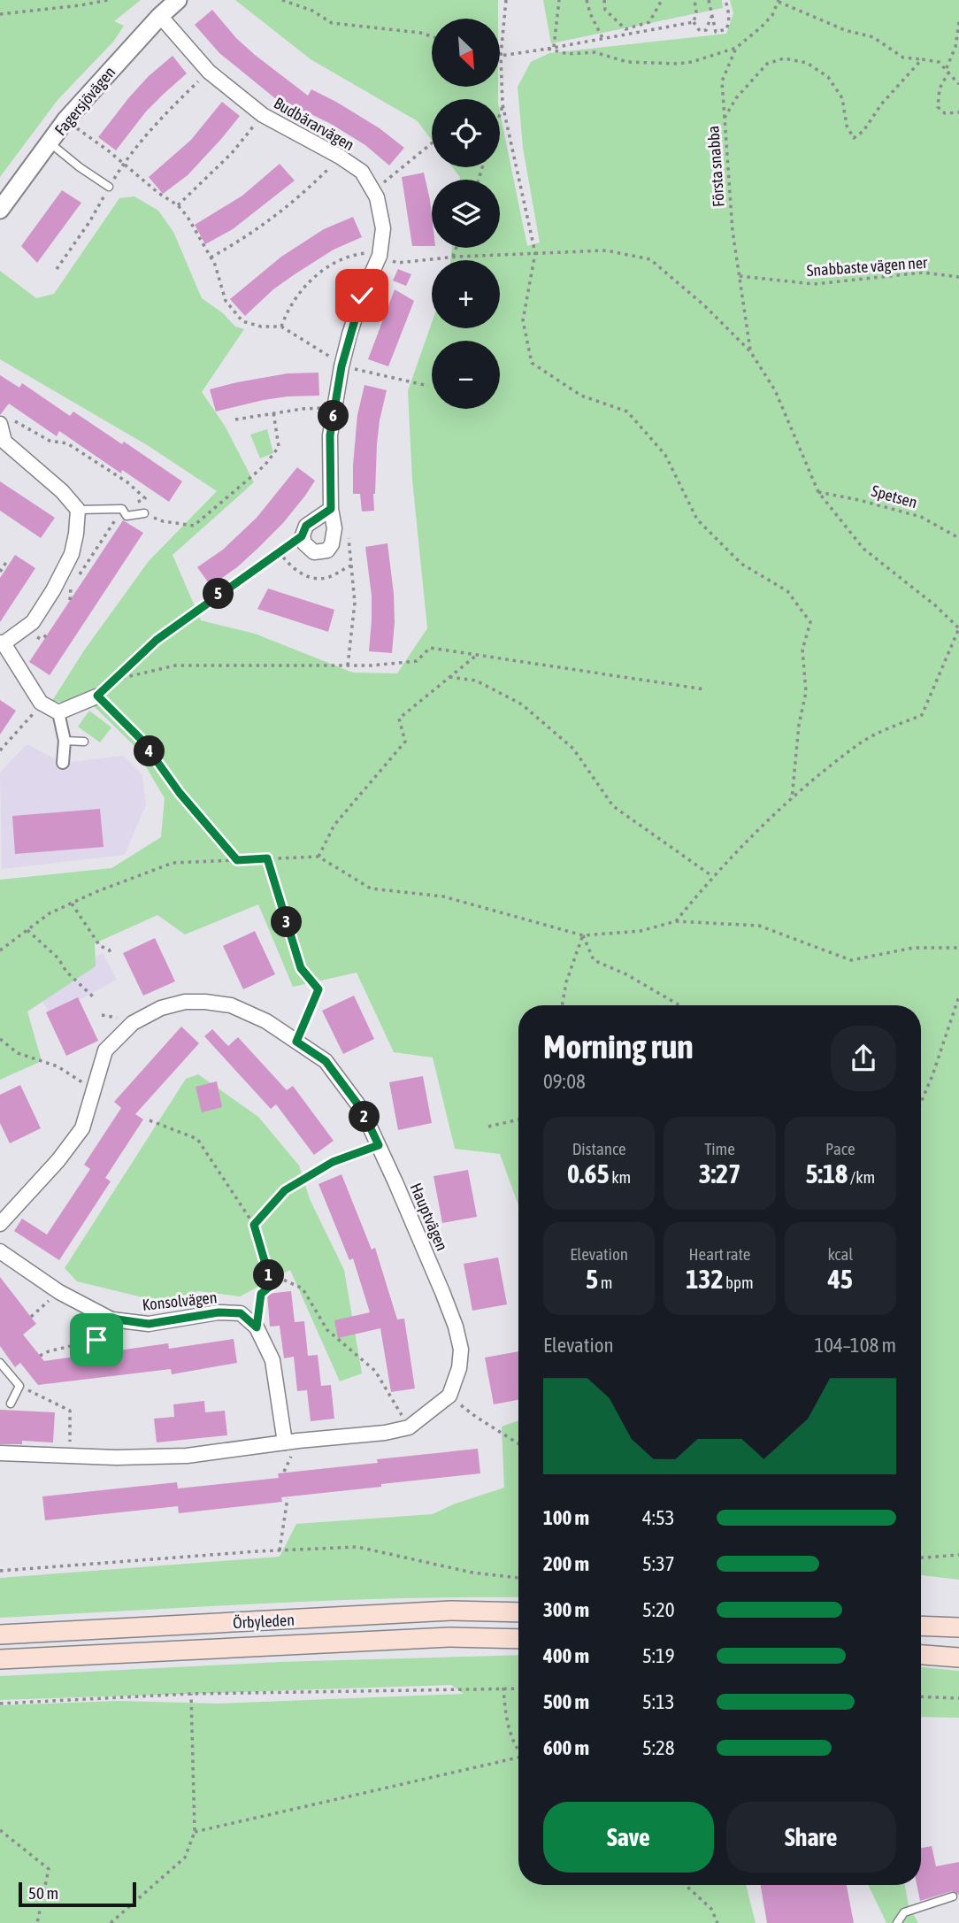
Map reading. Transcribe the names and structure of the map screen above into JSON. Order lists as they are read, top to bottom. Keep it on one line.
{"streets":{"main road":["Örbyleden"],"street":["Fagersjövägen","Budbärarvägen","Hauptvägen","Konsolvägen"],"path":["Första snabba","Snabbaste vägen ner","Spetsen"]},"crossings":[["Fagersjövägen","Budbärarvägen"],["Första snabba","Snabbaste vägen ner"]],"scale_bar":"50 m","north":"bottom right","page":{"map_buttons":["+","−"],"pins":["6","5","4","3","2","1"],"heading":["Morning run","09:08"],"stats":[["Distance","0.65 km"],["Time","3:27"],["Pace","5:18 /km"],["Elevation","5 m"],["Heart rate","132 bpm"],["kcal","45"]],"chart":["Elevation","104–108 m"],"list":[{"name":"100 m","note":"4:53"},{"name":"200 m","note":"5:37"},{"name":"300 m","note":"5:20"},{"name":"400 m","note":"5:19"},{"name":"500 m","note":"5:13"},{"name":"600 m","note":"5:28"}],"buttons":["Save","Share"],"scale":"50 m"}}
